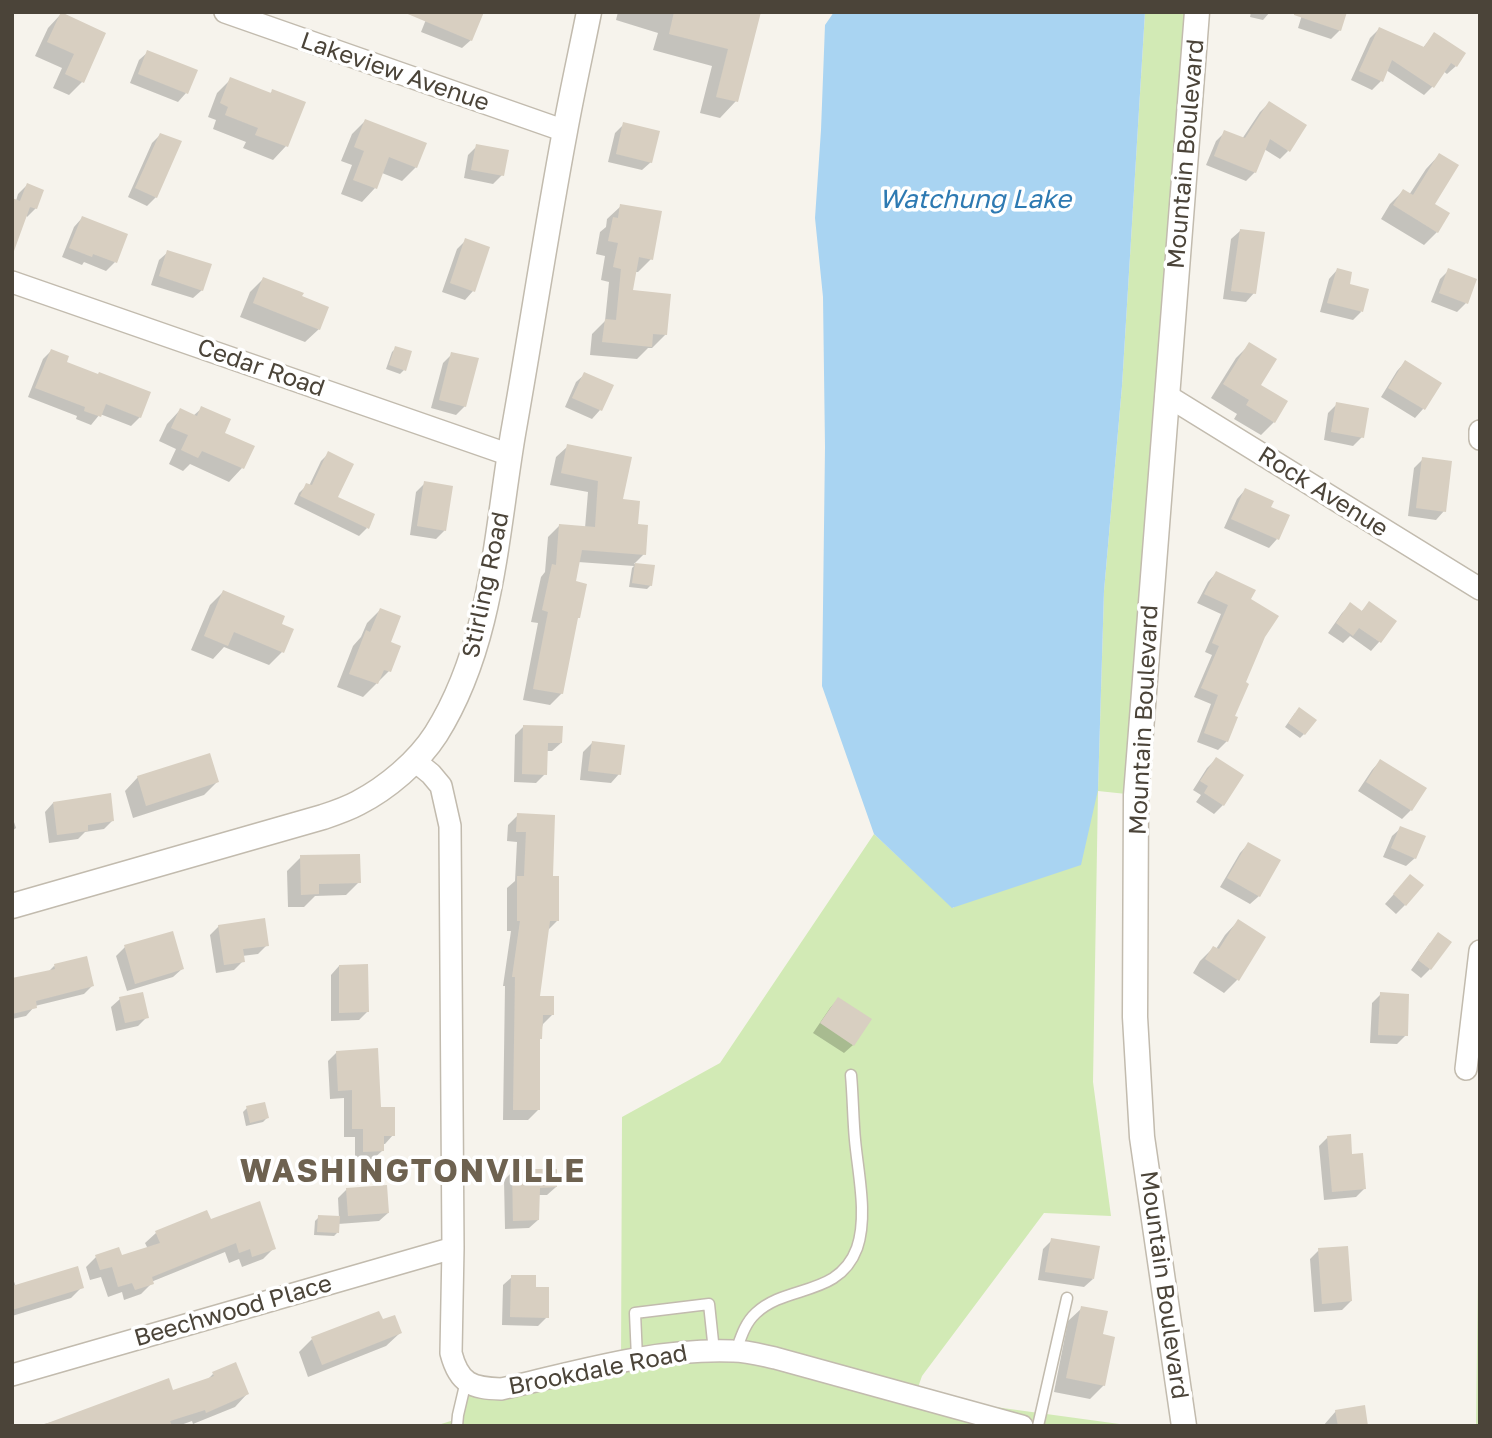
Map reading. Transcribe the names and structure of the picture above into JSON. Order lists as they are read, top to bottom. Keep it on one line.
{"streets":{"street":["Lakeview Avenue","Mountain Boulevard","Cedar Road","Rock Avenue","Stirling Road","Beechwood Place","Brookdale Road"]},"crossings":[["Lakeview Avenue","Stirling Road"],["Mountain Boulevard","Rock Avenue"],["Cedar Road","Stirling Road"]],"districts":["WASHINGTONVILLE"],"water":["Watchung Lake"]}
